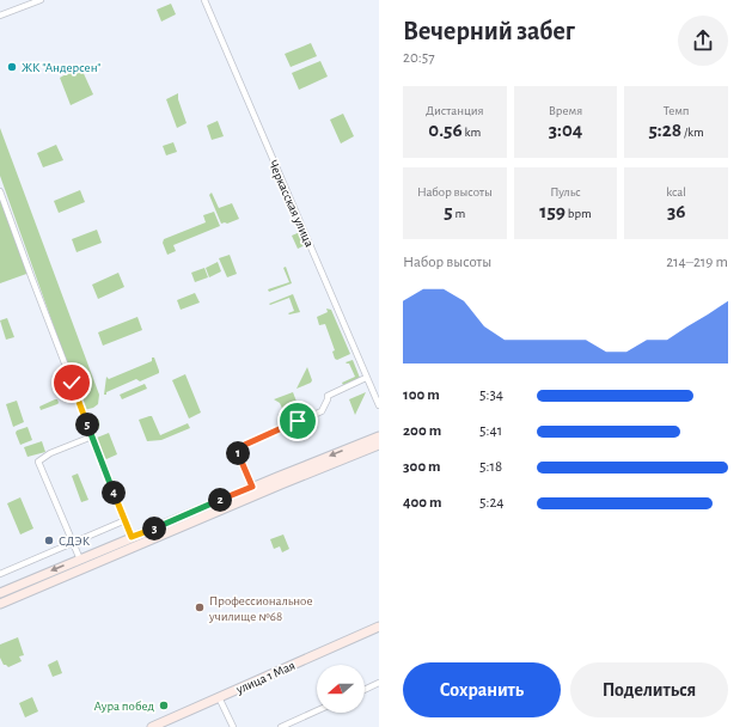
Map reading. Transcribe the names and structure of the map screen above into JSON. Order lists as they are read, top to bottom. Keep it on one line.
{"streets":{"street":["Черкасская улица","улица 1 Мая"]},"places":["ЖК \"Андерсен\"","СДЭК","Профессиональное училище №68","Аура побед"],"north":"left","page":{"heading":["Вечерний забег","20:57"],"stats":[["Дистанция","0.56 km"],["Время","3:04"],["Темп","5:28 /km"],["Набор высоты","5 m"],["Пульс","159 bpm"],["kcal","36"]],"chart":["Набор высоты","214–219 m"],"list":[{"name":"100 m","note":"5:34"},{"name":"200 m","note":"5:41"},{"name":"300 m","note":"5:18"},{"name":"400 m","note":"5:24"}],"pins":["5","1","4","2","3"],"buttons":["Сохранить","Поделиться"]}}
